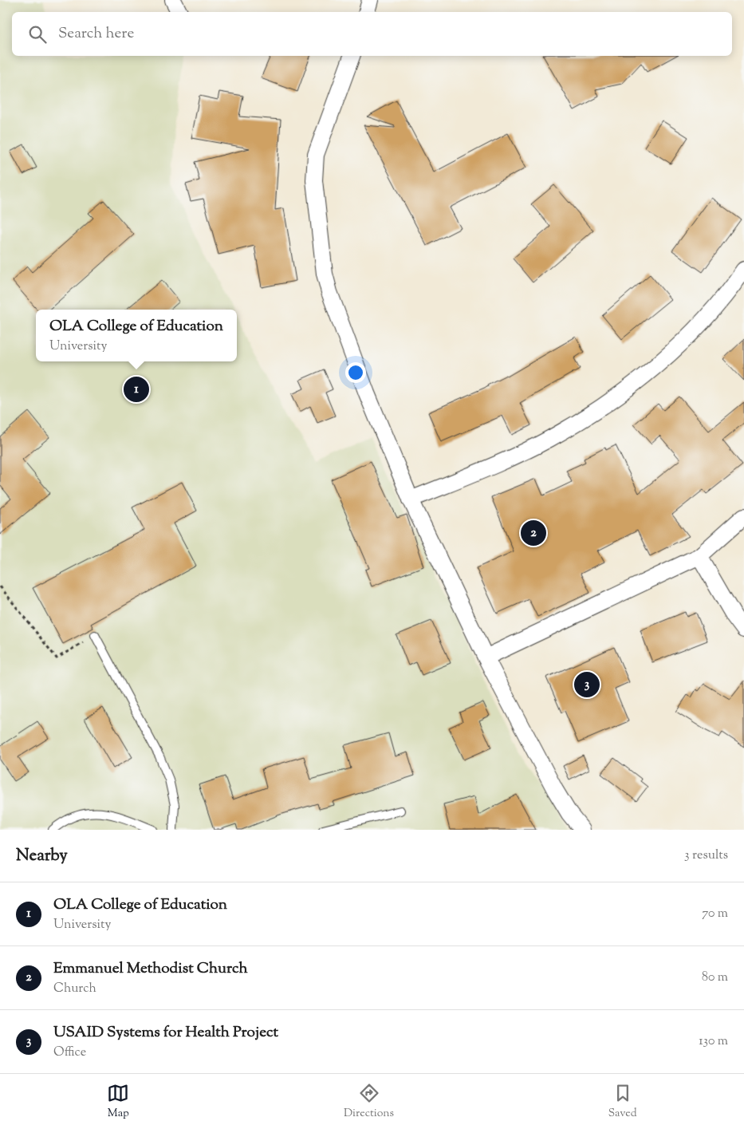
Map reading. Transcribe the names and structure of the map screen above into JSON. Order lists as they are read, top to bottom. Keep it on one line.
{"page":{"search":"Search here","popup":["OLA College of Education","University"],"pins":["1","2","3"],"heading":["Nearby","3 results"],"list":[{"mark":"1","name":"OLA College of Education","note":"University","value":"70 m"},{"mark":"2","name":"Emmanuel Methodist Church","note":"Church","value":"80 m"},{"mark":"3","name":"USAID Systems for Health Project","note":"Office","value":"130 m"}],"nav":["Map","Directions","Saved"]}}
